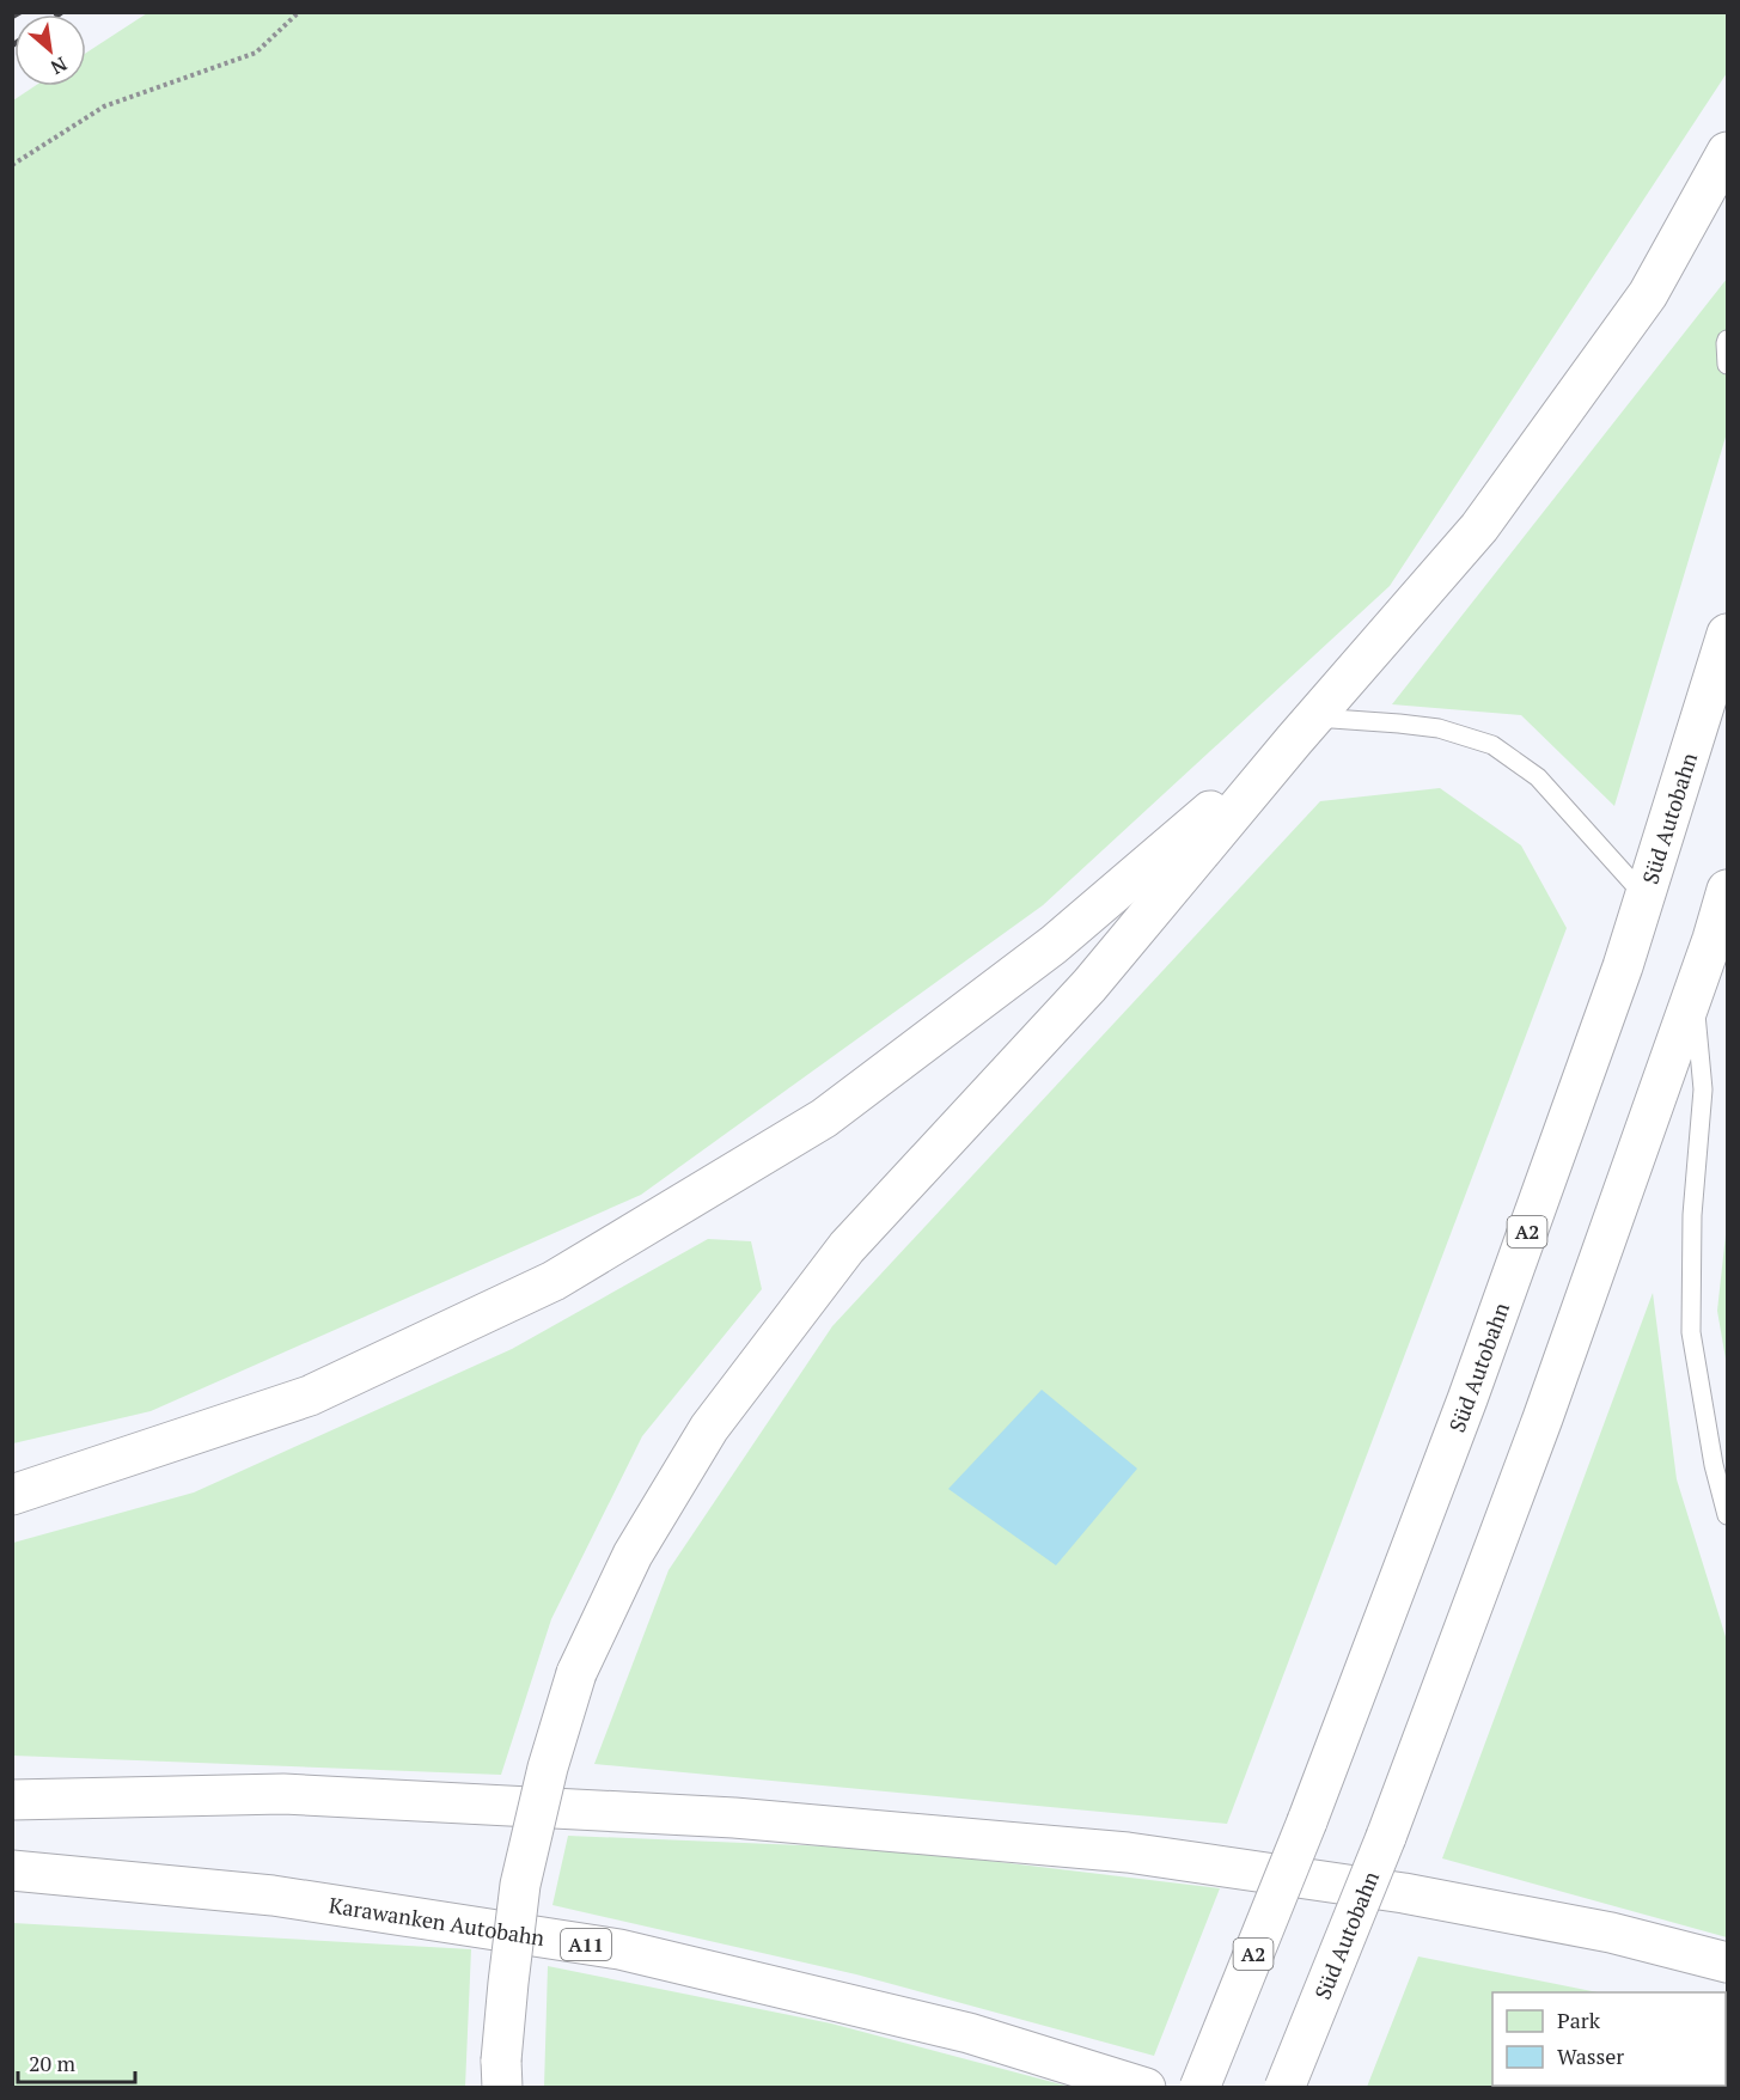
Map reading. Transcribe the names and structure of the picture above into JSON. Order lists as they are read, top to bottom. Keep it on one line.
{"streets":{"highway":["Süd Autobahn","A2","Karawanken Autobahn","A11"]},"legend":["Park","Wasser"],"scale_bar":"20 m","north":"bottom right"}
